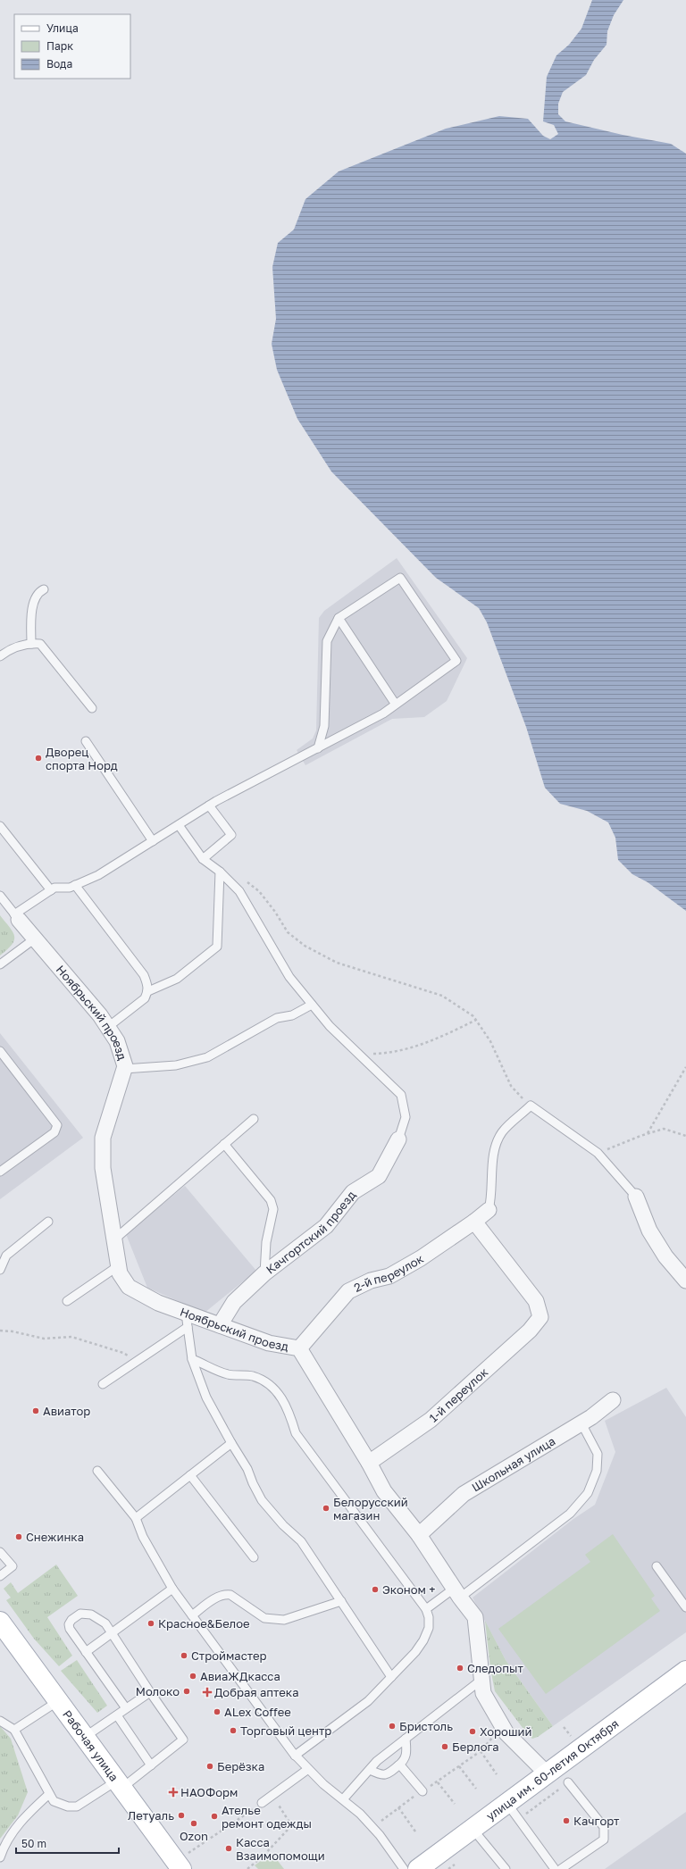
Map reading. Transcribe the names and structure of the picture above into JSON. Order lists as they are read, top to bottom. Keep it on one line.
{"streets":{"main road":["Рабочая улица","улица им. 60-летия Октября"],"street":["Ноябрьский проезд","Качгортский проезд","2-й переулок","1-й переулок","Школьная улица"]},"crossings":[["Ноябрьский проезд","Качгортский проезд"],["Ноябрьский проезд","2-й переулок"],["Ноябрьский проезд","1-й переулок"],["Ноябрьский проезд","Школьная улица"],["Ноябрьский проезд","улица им. 60-летия Октября"],["2-й переулок","1-й переулок"]],"places":{"other":["Дворец спорта Норд","Авиатор","Белорусский магазин","Снежинка","Эконом +","Красное&Белое","Строймастер","Следопыт","АвиаЖДкасса","Молоко","ALex Coffee","Бристоль","Торговый центр","Хороший","Берлога","Берёзка","Летуаль","Ателье ремонт одежды","Качгорт","Ozon","Касса Взаимопомощи"],"health":["Добрая аптека","НАОФорм"]},"legend":["Улица","Парк","Вода"],"scale_bar":"50 m"}
